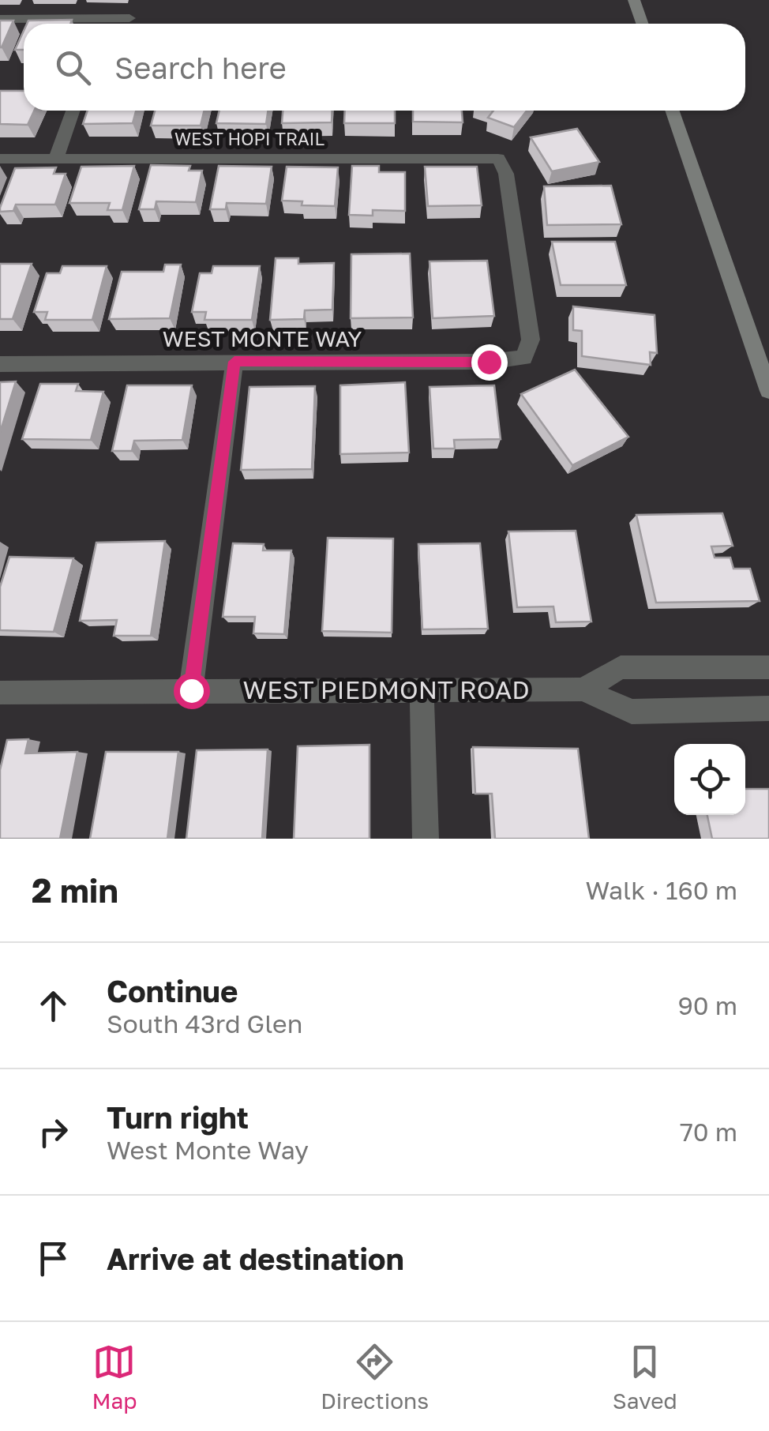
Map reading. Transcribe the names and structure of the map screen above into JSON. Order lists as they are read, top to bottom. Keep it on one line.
{"streets":{"street":["WEST HOPI TRAIL","WEST MONTE WAY","WEST PIEDMONT ROAD"]},"crossings":[["WEST HOPI TRAIL","WEST MONTE WAY"]],"page":{"search":"Search here","heading":["2 min","Walk · 160 m"],"list":[["Continue","South 43rd Glen","90 m"],["Turn right","West Monte Way","70 m"],"Arrive at destination"],"nav":["Map","Directions","Saved"]}}
